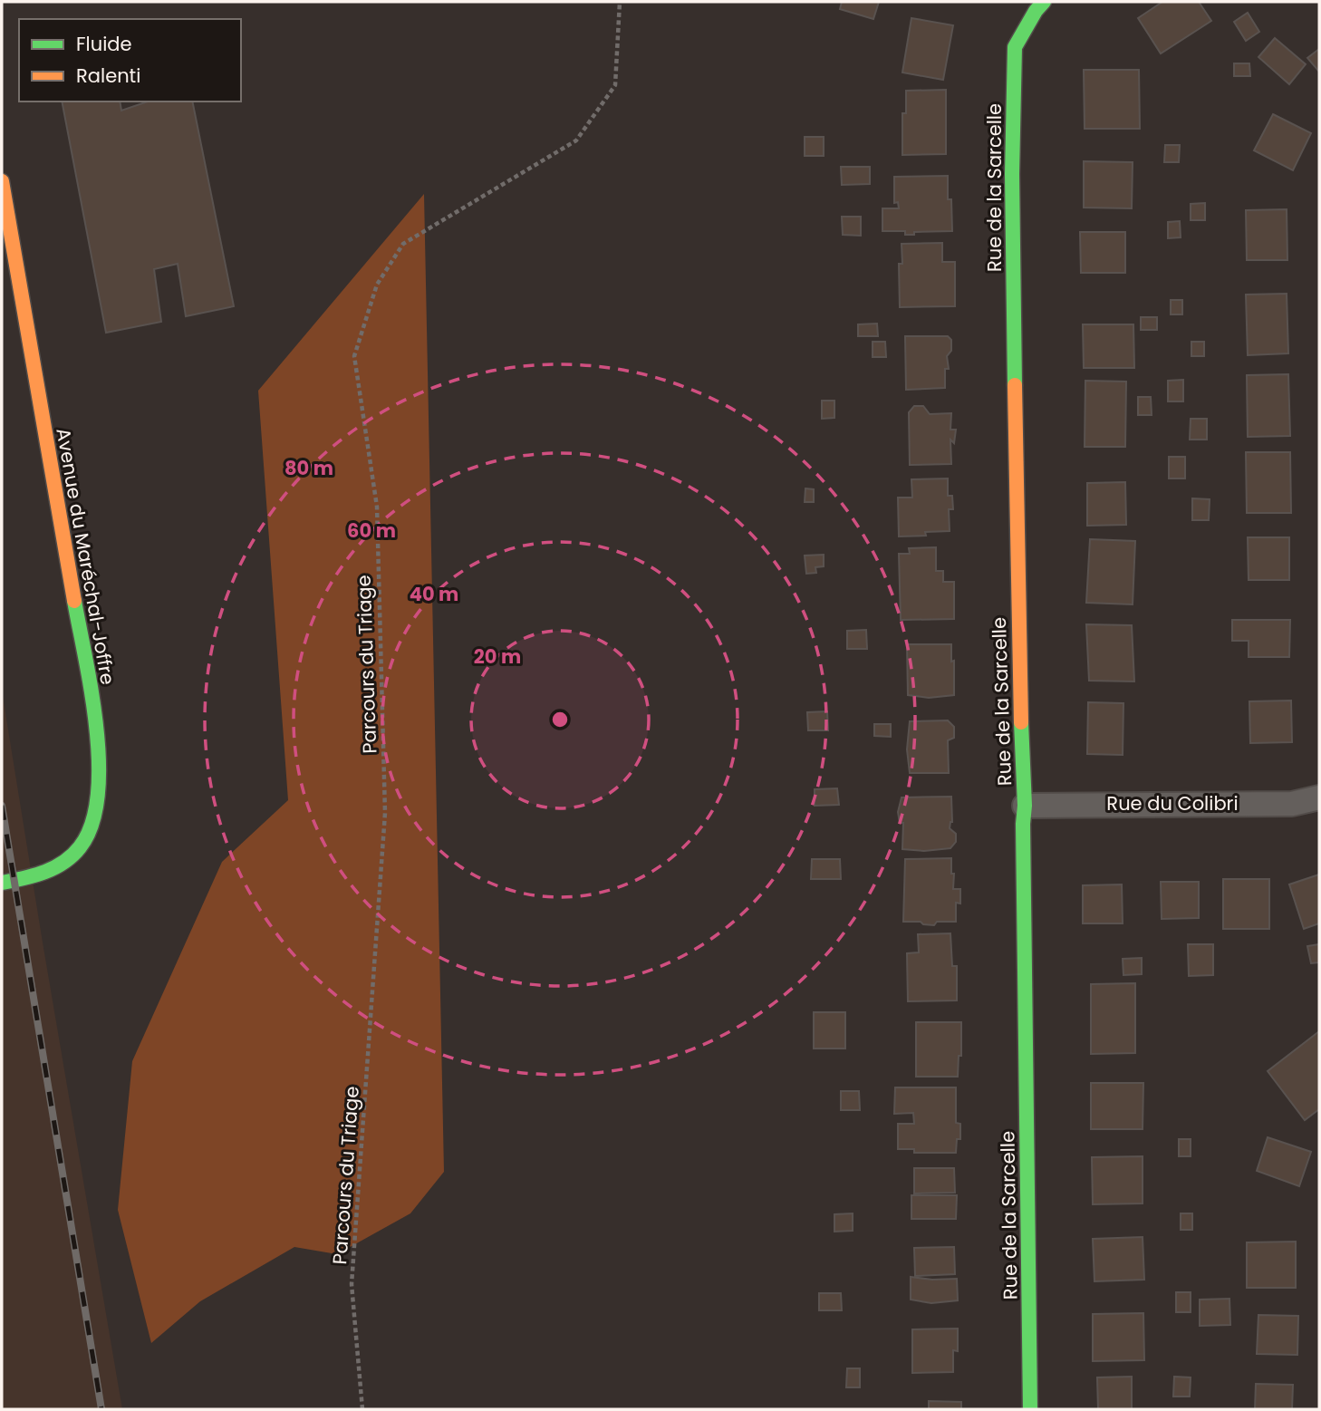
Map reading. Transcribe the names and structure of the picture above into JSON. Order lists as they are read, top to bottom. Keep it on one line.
{"streets":{"street":["Rue de la Sarcelle","Avenue du Maréchal-Joffre","Rue du Colibri"],"path":["Parcours du Triage"]},"crossings":[["Rue de la Sarcelle","Rue du Colibri"]],"legend":["Fluide","Ralenti"],"rings":["80 m","60 m","40 m","20 m"]}
